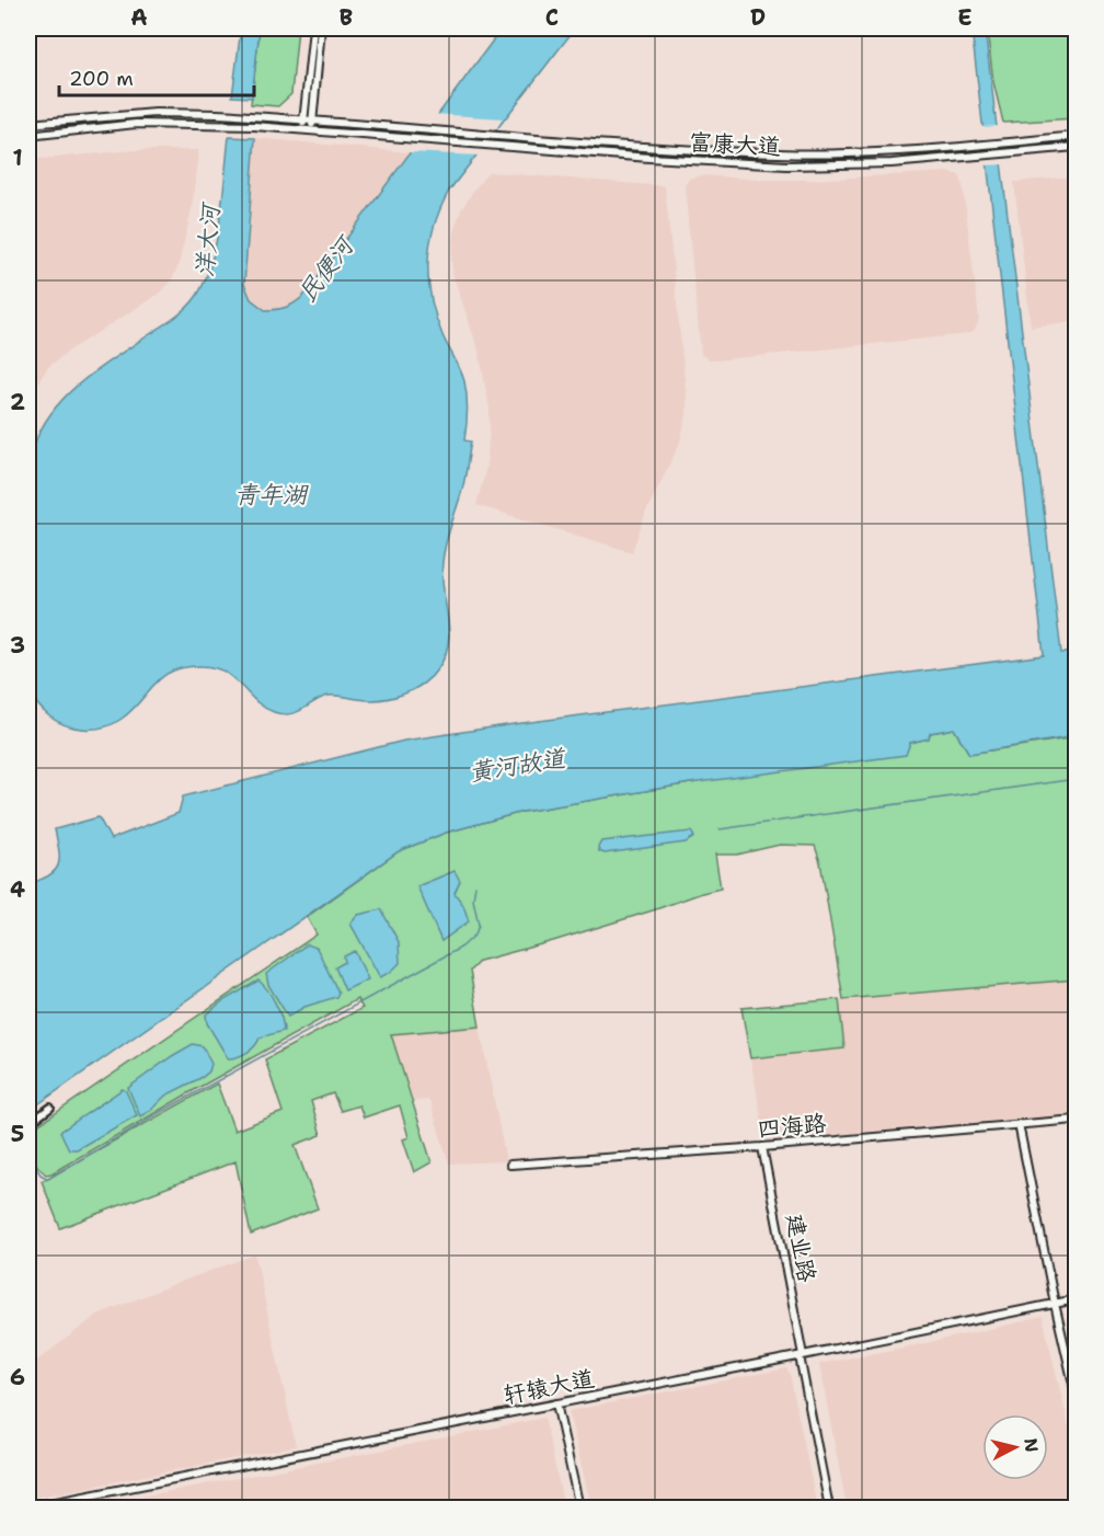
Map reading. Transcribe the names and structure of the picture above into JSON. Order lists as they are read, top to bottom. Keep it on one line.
{"streets":{"street":["富康大道","四海路","建业路","轩辕大道"]},"crossings":[["四海路","建业路"],["建业路","轩辕大道"]],"water":["洋大河","民便河","青年湖","黄河故道"],"scale_bar":"200 m","north":"right","grid":{"columns":["A","B","C","D","E"],"rows":["1","2","3","4","5","6"]}}
